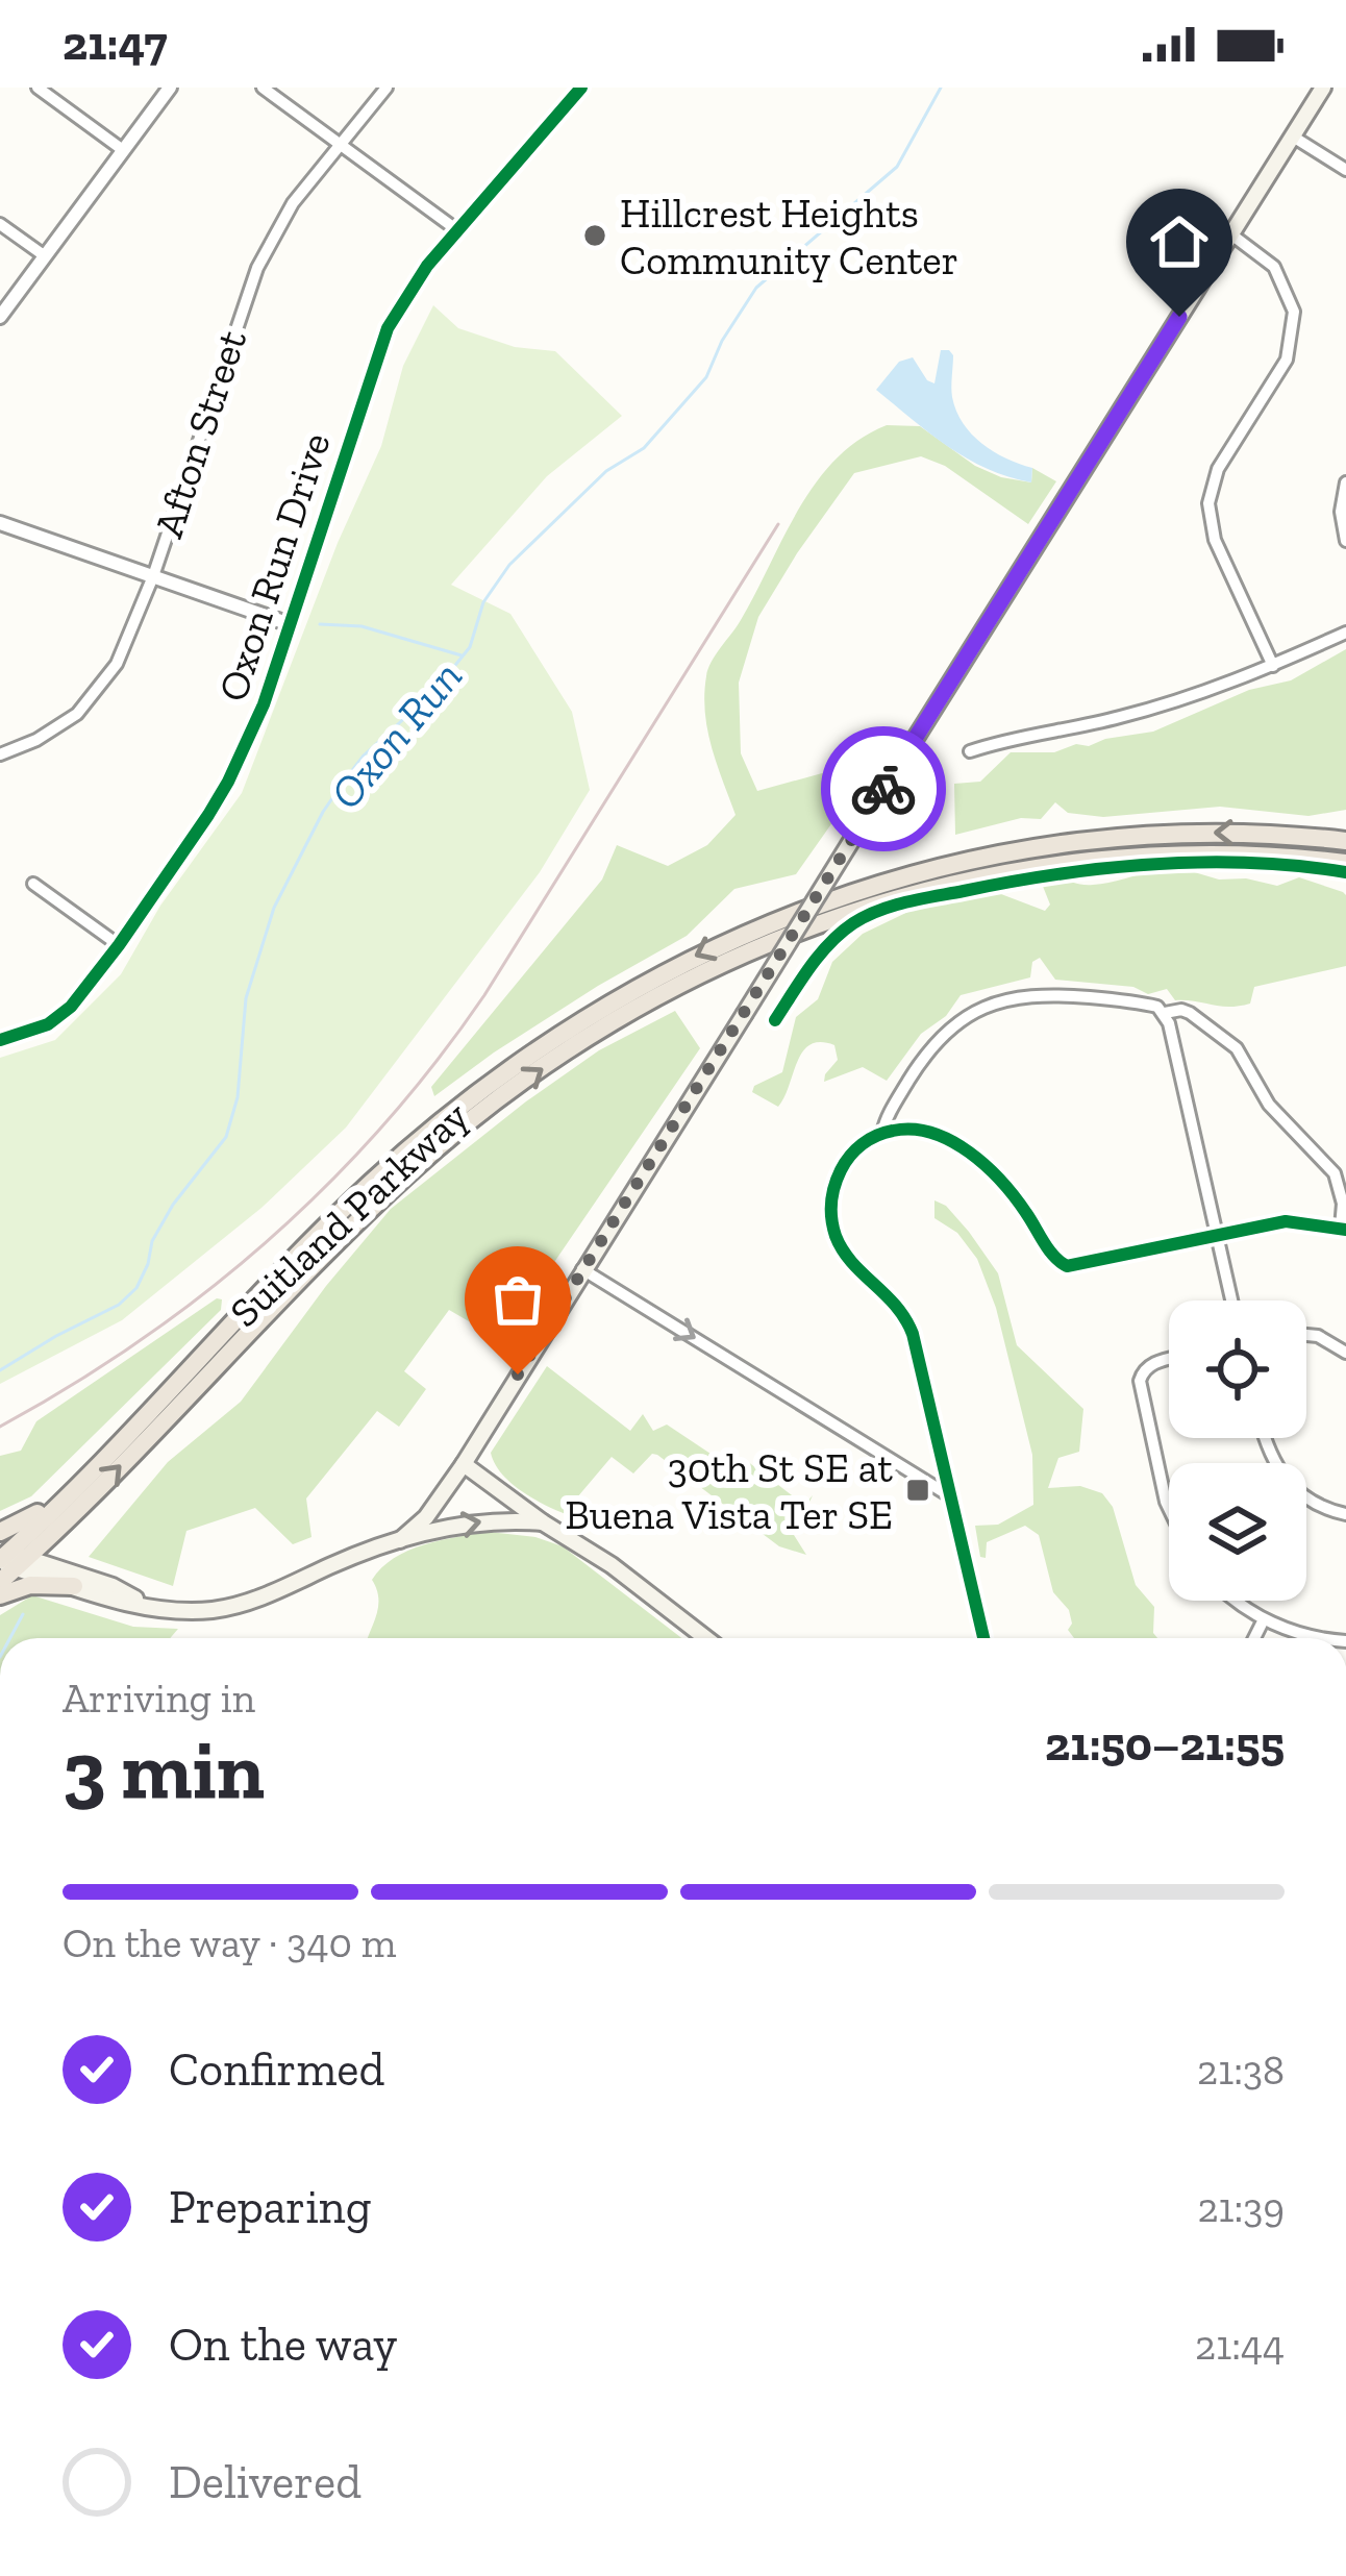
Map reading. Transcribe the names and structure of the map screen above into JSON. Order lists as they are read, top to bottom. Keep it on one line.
{"streets":{"highway":["Suitland Parkway"],"street":["Afton Street","Oxon Run Drive"]},"water":["Oxon Run"],"places":{"other":["Hillcrest Heights Community Center"],"transit":["30th St SE at Buena Vista Ter SE"]},"page":{"status":"21:47","heading":["3 min","Arriving in","21:50–21:55"],"bar":"On the way · 340 m","list":[["Confirmed","21:38"],["Preparing","21:39"],["On the way","21:44"],"Delivered"]}}
